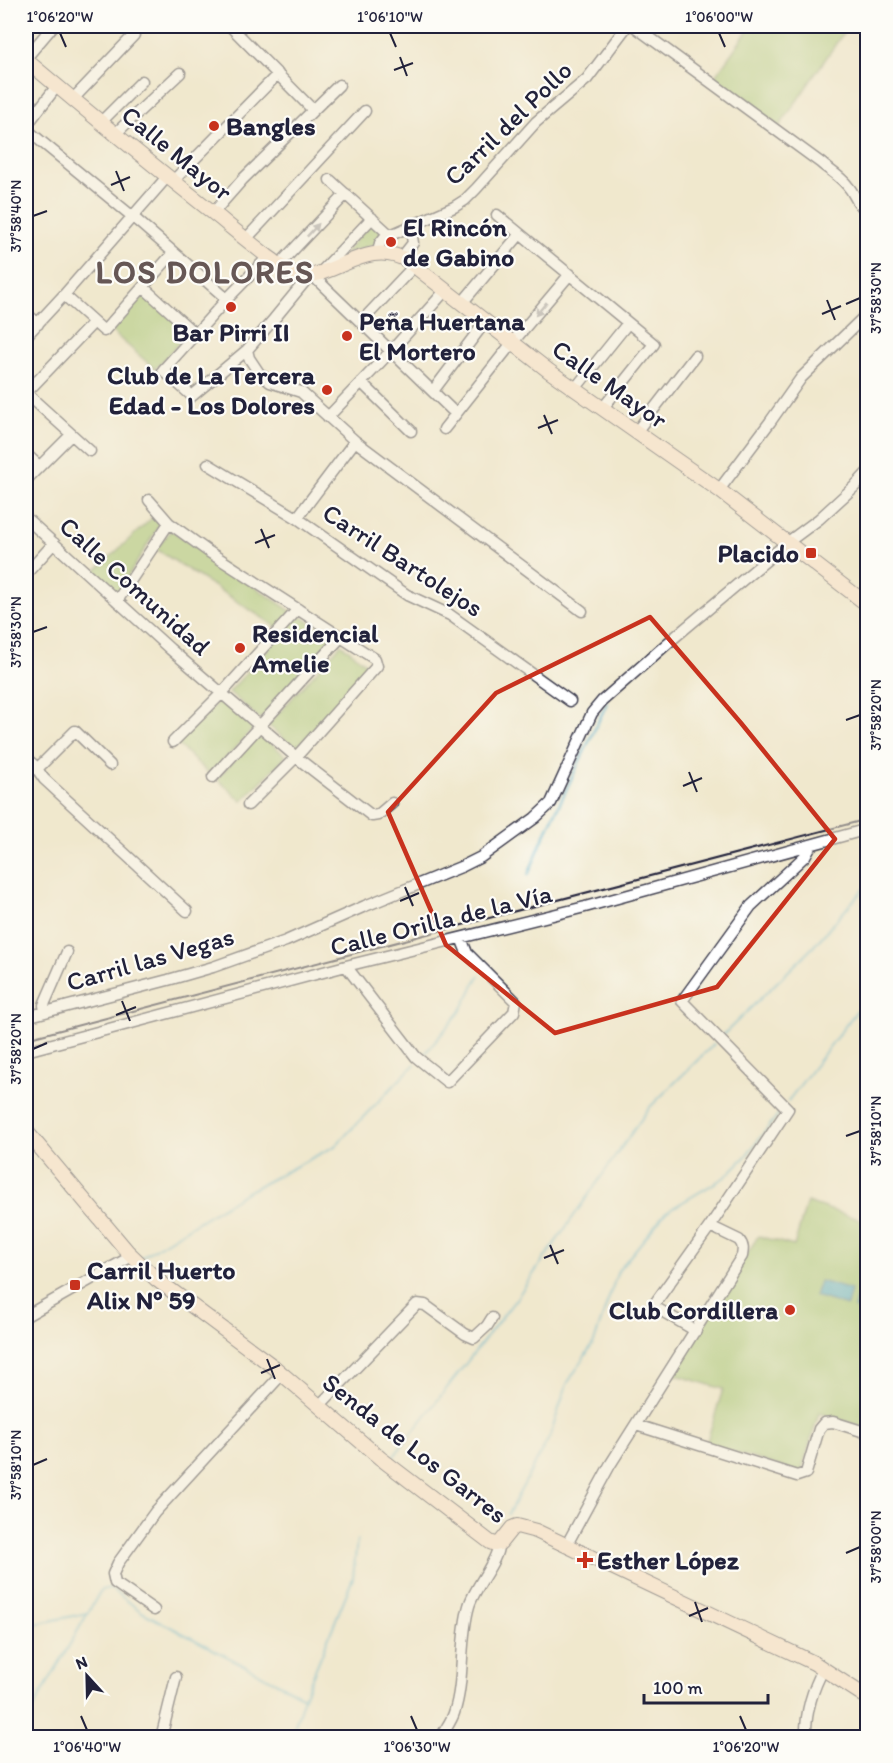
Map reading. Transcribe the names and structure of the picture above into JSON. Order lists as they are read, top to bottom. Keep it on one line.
{"streets":{"street":["Carril del Pollo","Calle Mayor","Carril Bartolejos","Calle Comunidad","Calle Orilla de la Vía","Carril las Vegas","Senda de Los Garres"]},"crossings":[["Carril del Pollo","Calle Mayor"],["Calle Mayor","Carril las Vegas"]],"districts":["LOS DOLORES"],"places":{"other":["Bangles","El Rincón de Gabino","Bar Pirri II","Peña Huertana El Mortero","Club de La Tercera Edad - Los Dolores","Residencial Amelie","Club Cordillera"],"transit":["Placido","Carril Huerto Alix Nº 59"],"health":["Esther López"]},"scale_bar":"100 m","north":"top","coordinates":["1°06'20\"W","1°06'10\"W","1°06'00\"W","37°58'40\"N","37°58'30\"N","37°58'20\"N","37°58'10\"N","37°58'00\"N","1°06'40\"W","1°06'30\"W"]}
